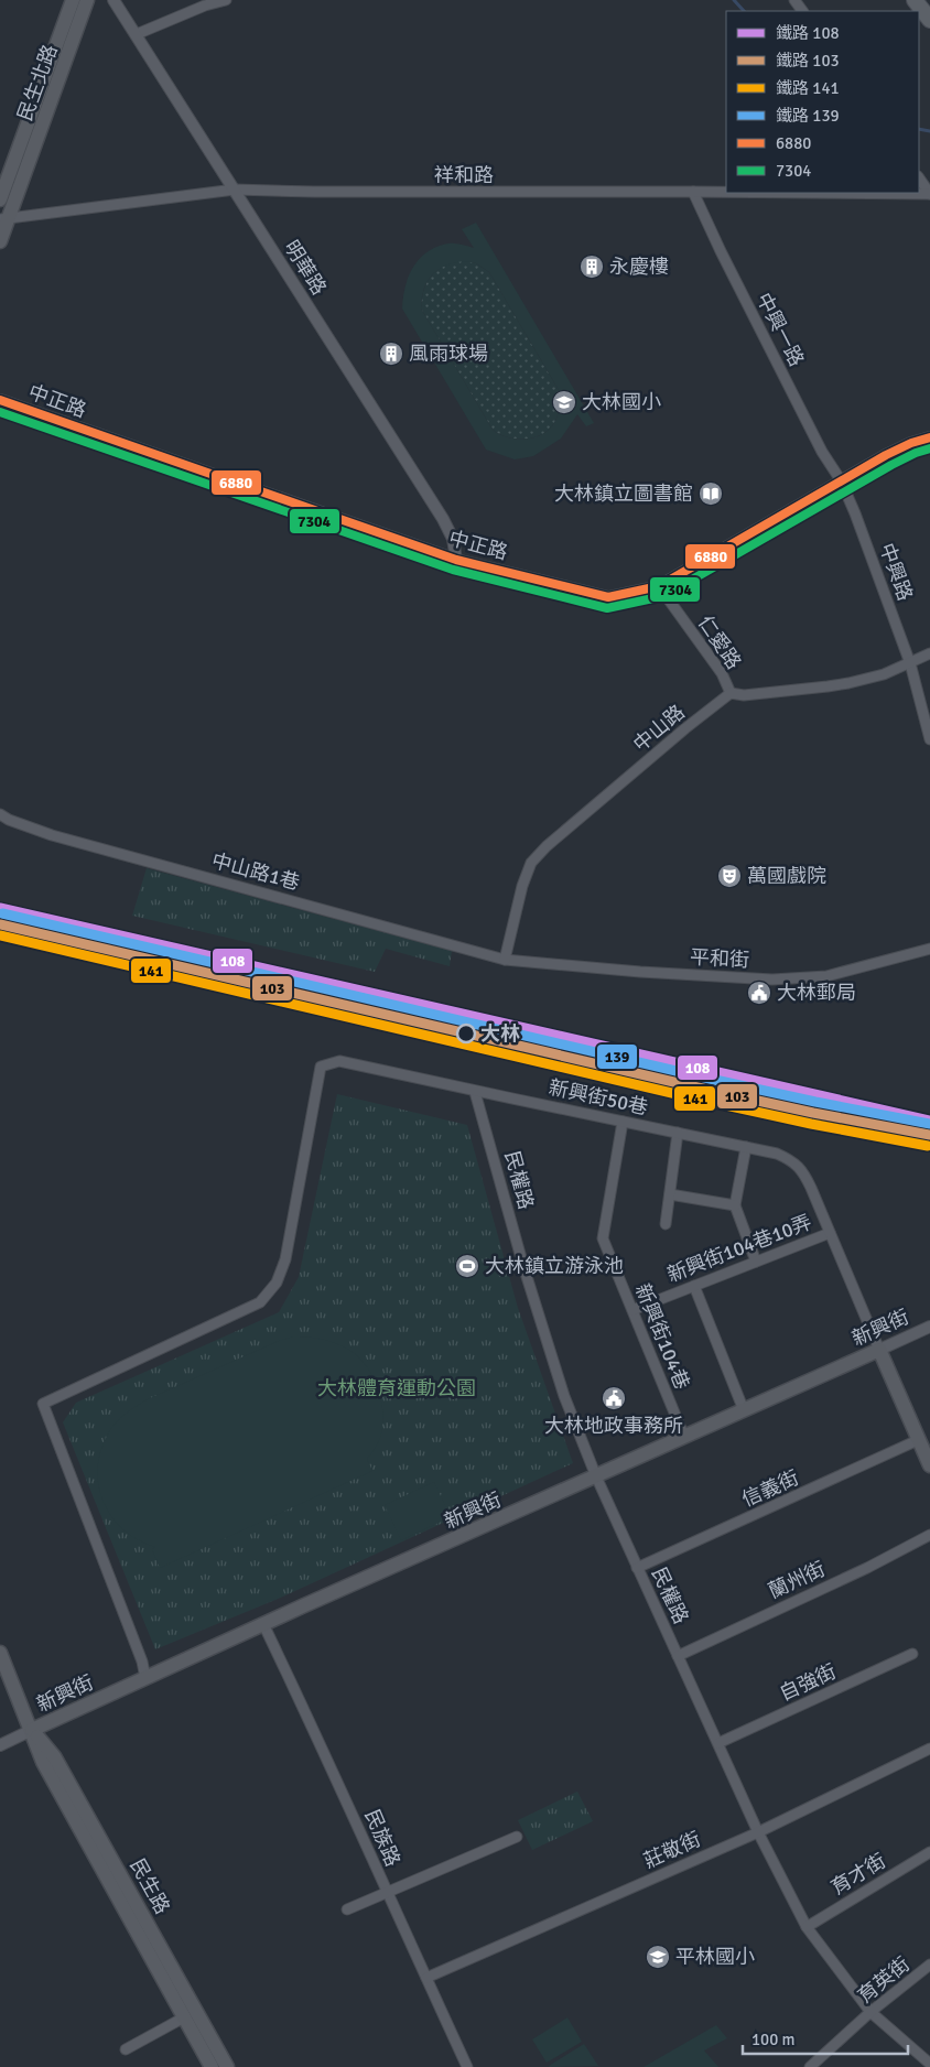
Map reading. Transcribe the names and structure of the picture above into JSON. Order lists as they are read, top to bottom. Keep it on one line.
{"streets":{"main road":["民生北路","新興街","民生路"],"street":["祥和路","明華路","中興一路","中正路","中興路","仁愛路","中山路","中山路1巷","平和街","新興街50巷","民權路","新興街104巷10弄","新興街104巷","信義街","蘭州街","自強街","民族路","莊敬街","育才街","育英街"]},"crossings":[["民生北路","祥和路"],["祥和路","明華路"],["祥和路","中興一路"],["明華路","中正路"],["中興一路","中正路"],["中興一路","中興路"],["中正路","中興路"],["中正路","仁愛路"],["仁愛路","中山路"],["中山路","中山路1巷"],["中山路","平和街"],["中山路1巷","平和街"],["新興街50巷","民權路"],["新興街50巷","新興街104巷10弄"],["新興街50巷","新興街"],["新興街50巷","新興街104巷"],["民權路","新興街"],["民權路","信義街"],["民權路","蘭州街"],["民權路","自強街"],["民權路","莊敬街"],["民權路","育才街"],["民權路","育英街"],["新興街104巷10弄","新興街104巷"],["新興街","新興街104巷"],["新興街","民族路"],["新興街","民生路"],["民族路","莊敬街"]],"parks":["大林體育運動公園"],"places":{"building":["永慶樓","風雨球場"],"school or university":["大林國小","平林國小"],"library":["大林鎮立圖書館"],"theatre":["萬國戲院"],"public building":["大林郵局","大林地政事務所"],"other":["大林"],"sports":["大林鎮立游泳池"]},"lines":["transit line 6880","transit line 7304","rail line 108","rail line 139","rail line 103","rail line 141"],"legend":["鐵路 108","鐵路 103","鐵路 141","鐵路 139","6880","7304"],"scale_bar":"100 m"}
